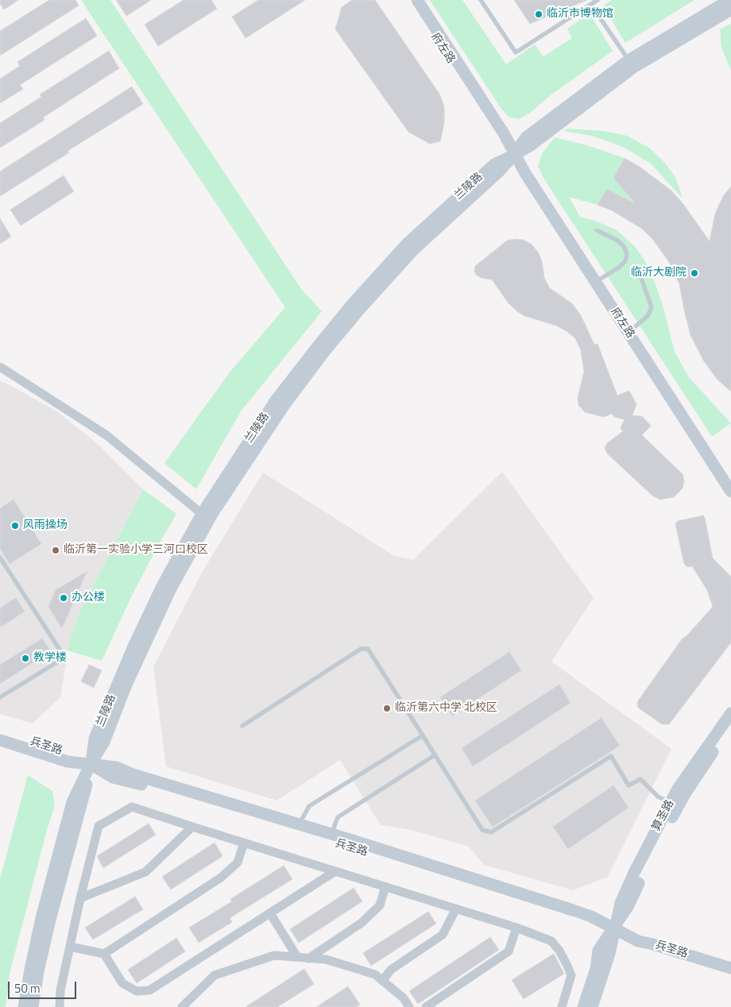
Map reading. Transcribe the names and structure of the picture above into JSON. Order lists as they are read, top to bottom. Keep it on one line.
{"streets":{"main road":["府左路","兰陵路","兵圣路","算圣路"]},"crossings":[["府左路","兰陵路"],["兰陵路","兵圣路"],["兵圣路","算圣路"]],"places":["临沂市博物馆","临沂大剧院","风雨操场","临沂第一实验小学三河口校区","办公楼","教学楼","临沂第六中学 北校区"],"scale_bar":"50 m"}
